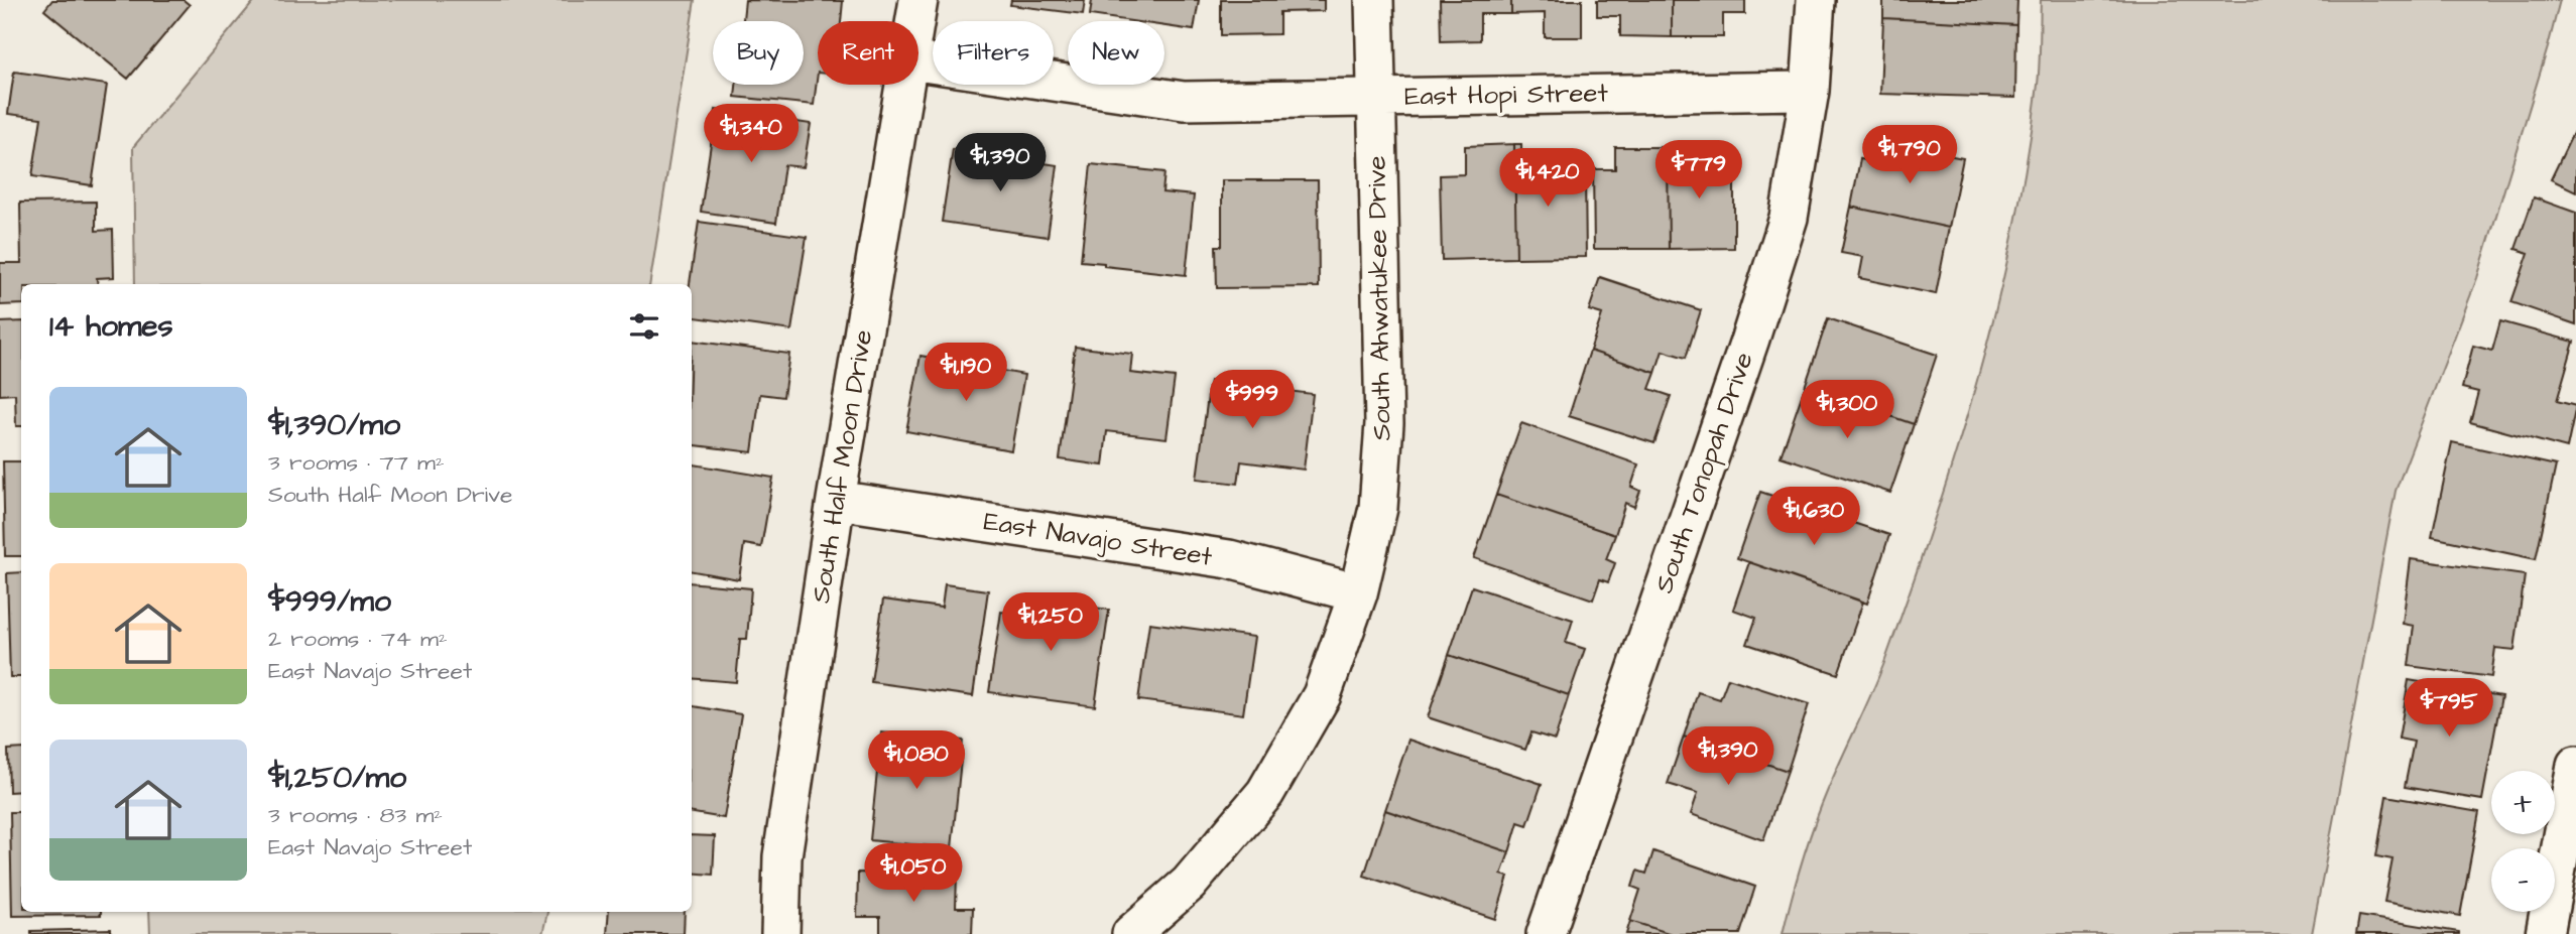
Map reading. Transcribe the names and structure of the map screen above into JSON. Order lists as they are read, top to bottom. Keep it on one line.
{"streets":{"street":["East Hopi Street","South Ahwatukee Drive","South Half Moon Drive","South Tonopah Drive","East Navajo Street"]},"crossings":[["East Hopi Street","South Ahwatukee Drive"],["East Hopi Street","South Tonopah Drive"],["South Ahwatukee Drive","East Navajo Street"],["South Half Moon Drive","East Navajo Street"]],"page":{"chip":["Buy","Rent","Filters","New"],"price":["$1,340","$1,790","$1,390","$779","$1,420","$1,190","$999","$1,300","$1,630","$1,250","$795","$1,390","$1,080","$1,050"],"heading":"14 homes","list":[{"name":"$1,390/mo","note":"3 rooms · 77 m² · South Half Moon Drive"},{"name":"$999/mo","note":"2 rooms · 74 m² · East Navajo Street"},{"name":"$1,250/mo","note":"3 rooms · 83 m² · East Navajo Street"}],"map_buttons":["+","−"]}}
